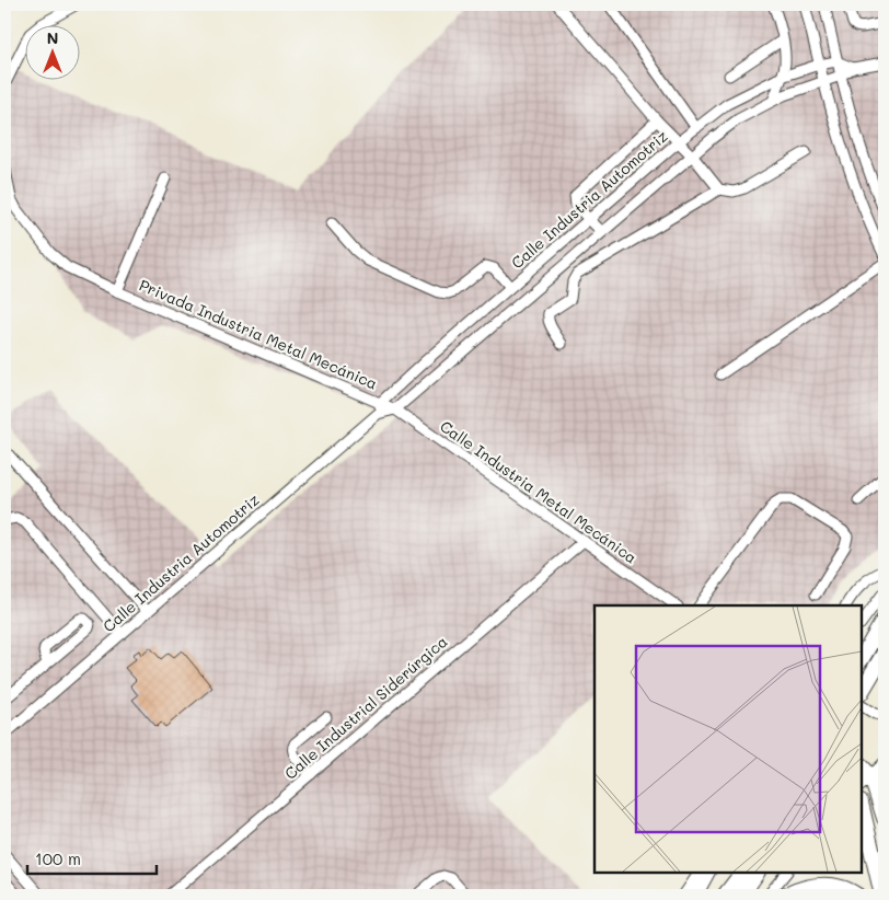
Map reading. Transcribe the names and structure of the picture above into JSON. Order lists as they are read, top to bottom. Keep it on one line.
{"streets":{"street":["Calle Industria Automotriz","Privada Industria Metal Mecánica","Calle Industria Metal Mecánica","Calle Industrial Siderúrgica"]},"crossings":[["Calle Industria Automotriz","Privada Industria Metal Mecánica"],["Calle Industria Automotriz","Calle Industria Metal Mecánica"],["Privada Industria Metal Mecánica","Calle Industria Metal Mecánica"],["Calle Industria Metal Mecánica","Calle Industrial Siderúrgica"]],"scale_bar":"100 m","north":"top"}
